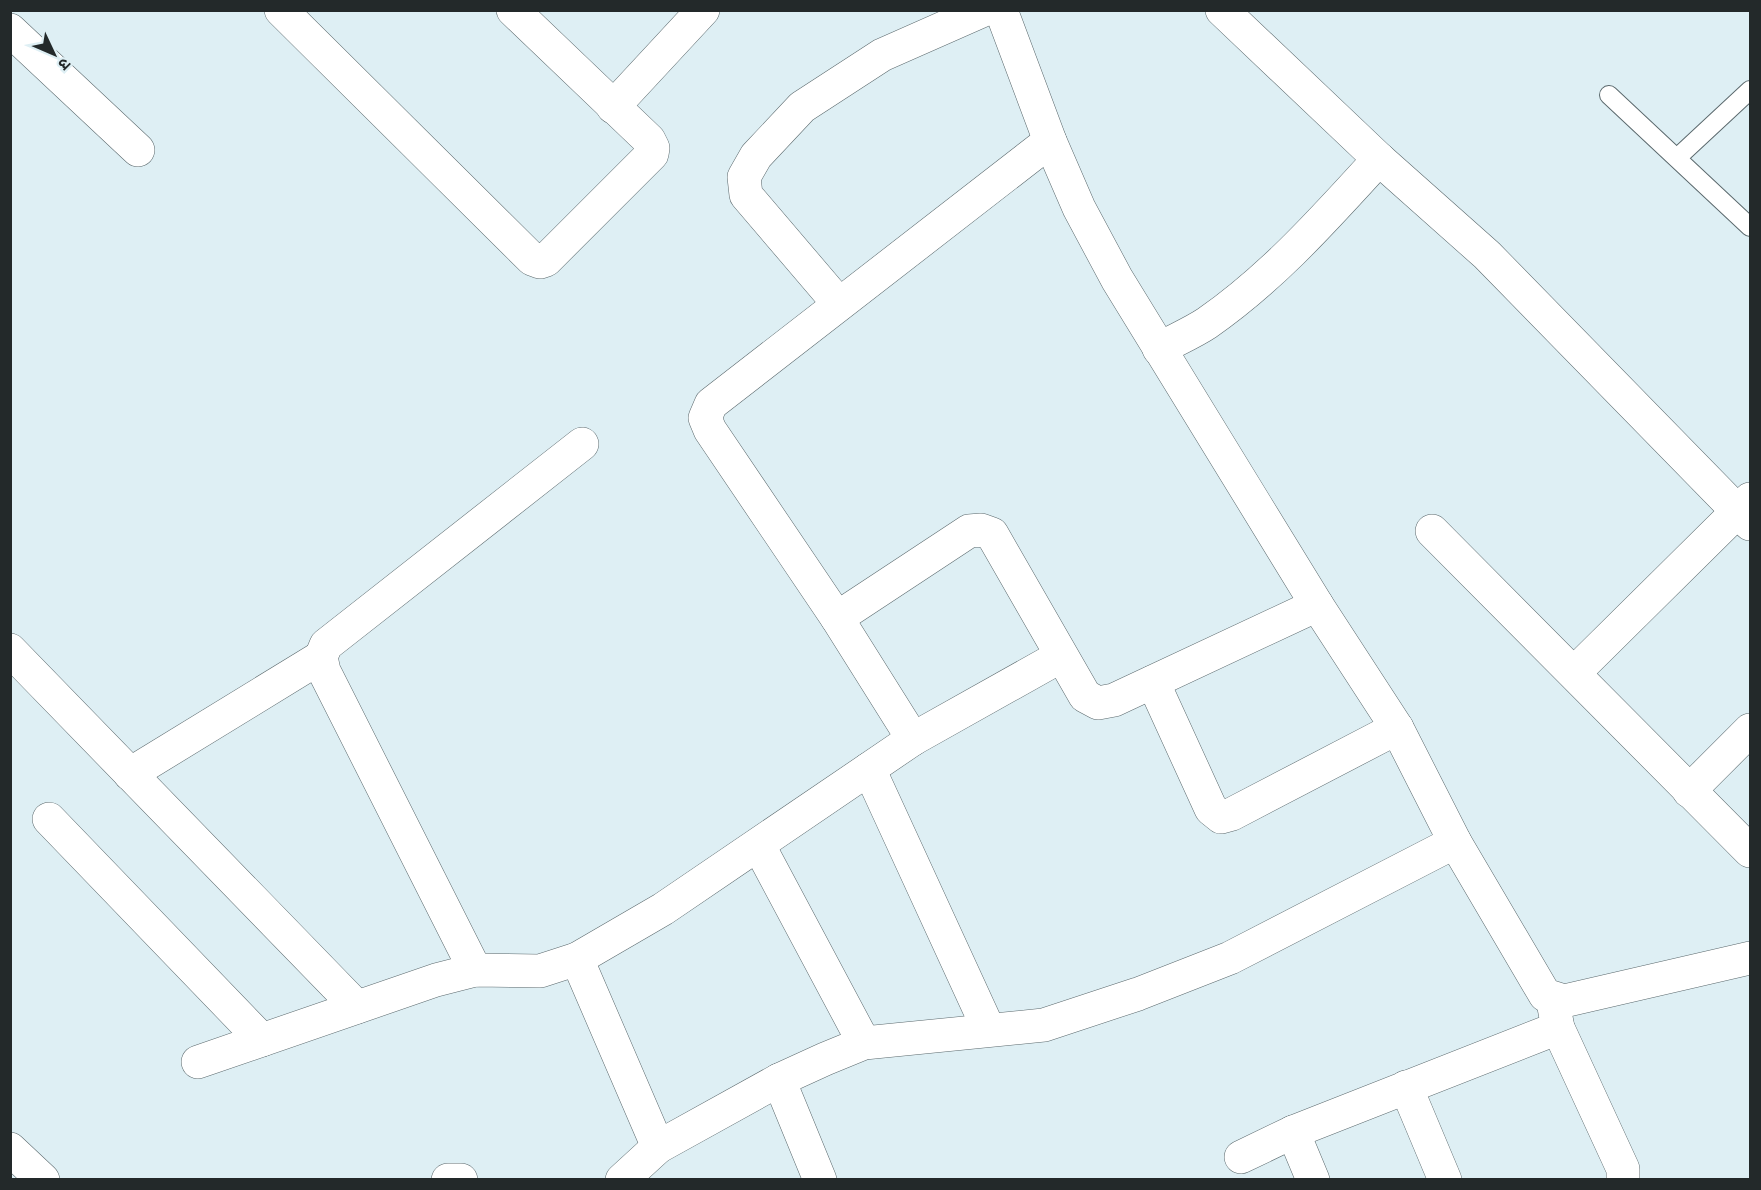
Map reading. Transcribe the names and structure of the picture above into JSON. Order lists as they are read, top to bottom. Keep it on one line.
{"north":"bottom right"}
